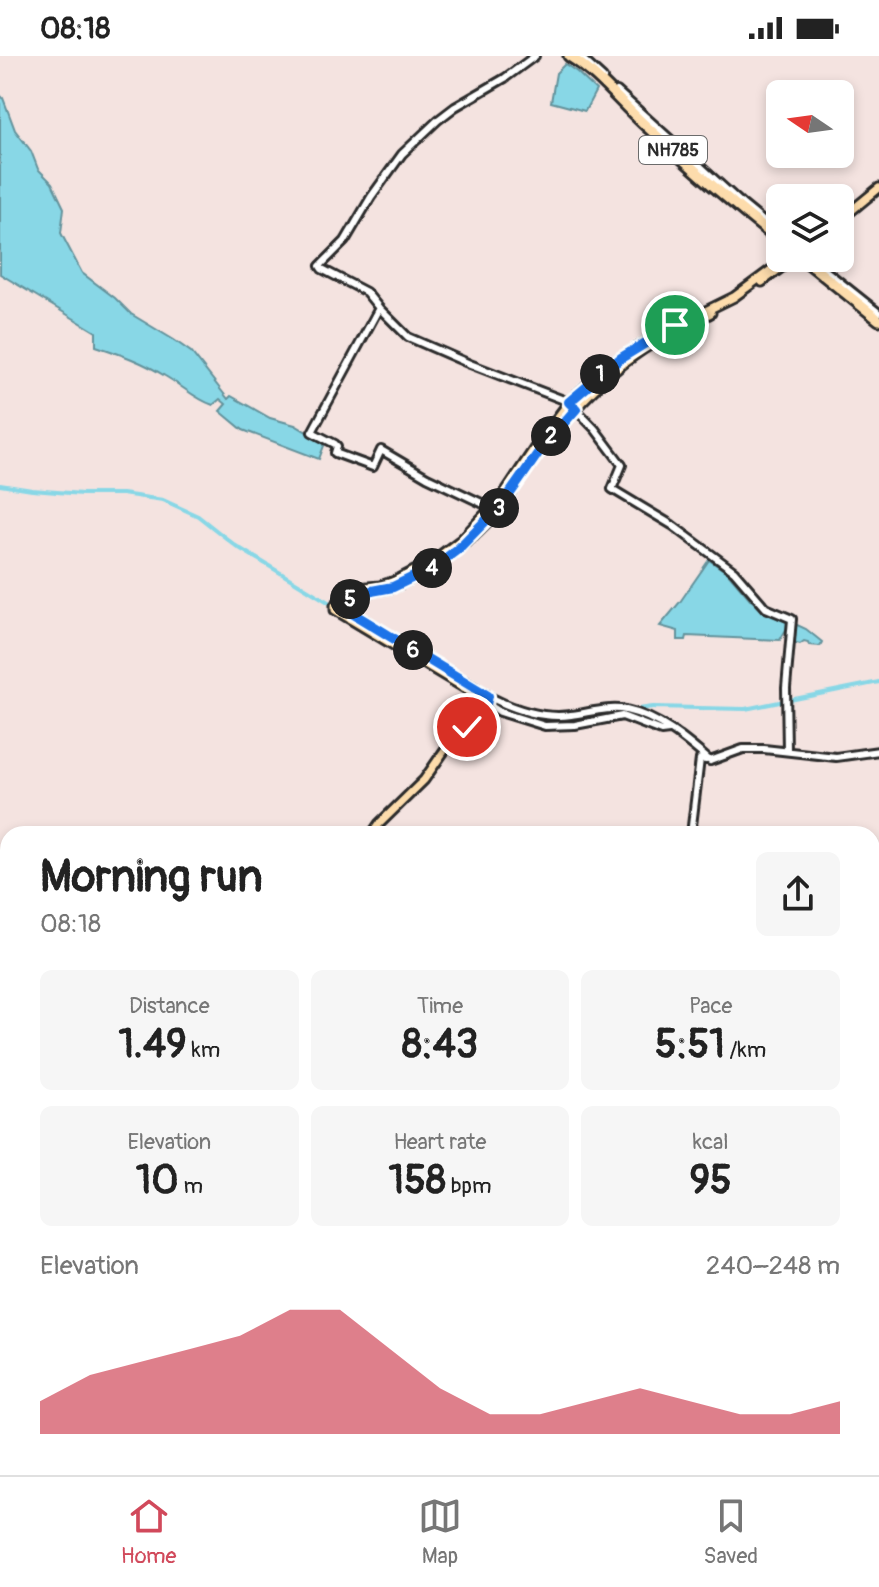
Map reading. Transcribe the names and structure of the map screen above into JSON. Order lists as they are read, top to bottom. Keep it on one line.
{"streets":{"highway":["NH785"]},"north":"left","page":{"status":"08:18","pins":["1","2","3","4","5","6"],"heading":["Morning run","08:18"],"stats":[["Distance","1.49 km"],["Time","8:43"],["Pace","5:51 /km"],["Elevation","10 m"],["Heart rate","158 bpm"],["kcal","95"]],"chart":["Elevation","240–248 m"],"tabs":["Home","Map","Saved"]}}
